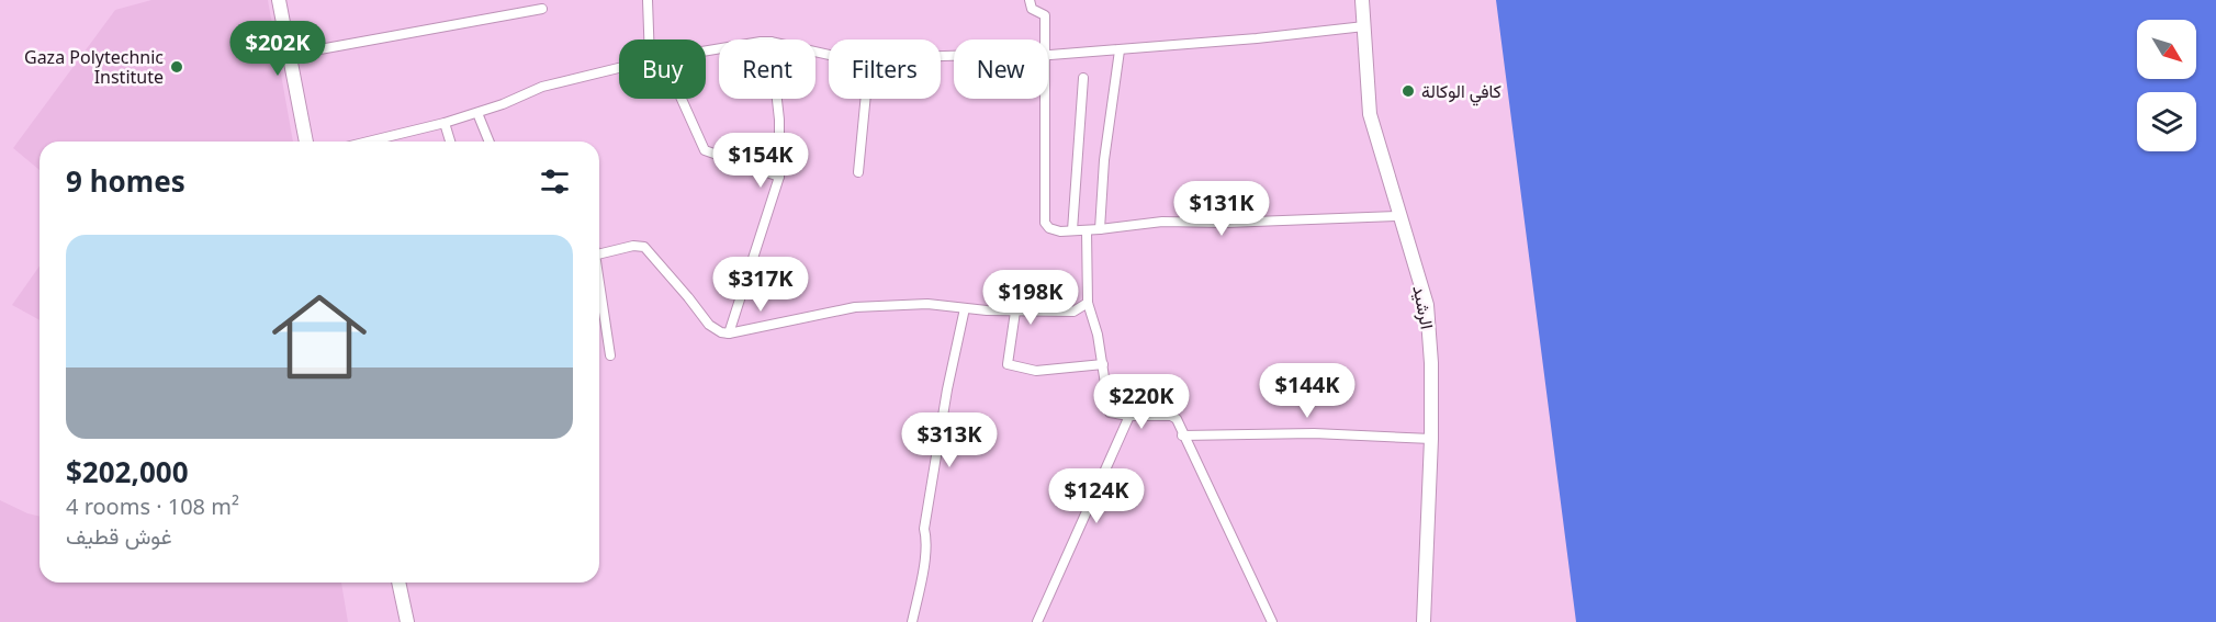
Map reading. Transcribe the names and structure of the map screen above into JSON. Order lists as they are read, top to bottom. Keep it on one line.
{"streets":{"main road":["الرشيد"]},"places":["Gaza Polytechnic Institute","كافي الوكالة"],"north":"bottom right","page":{"price":["$202K","$154K","$131K","$317K","$198K","$144K","$220K","$313K","$124K"],"chip":["Buy","Rent","Filters","New"],"heading":"9 homes","list":[{"name":"$202,000","note":"4 rooms · 108 m² · غوش قطيف"}]}}
